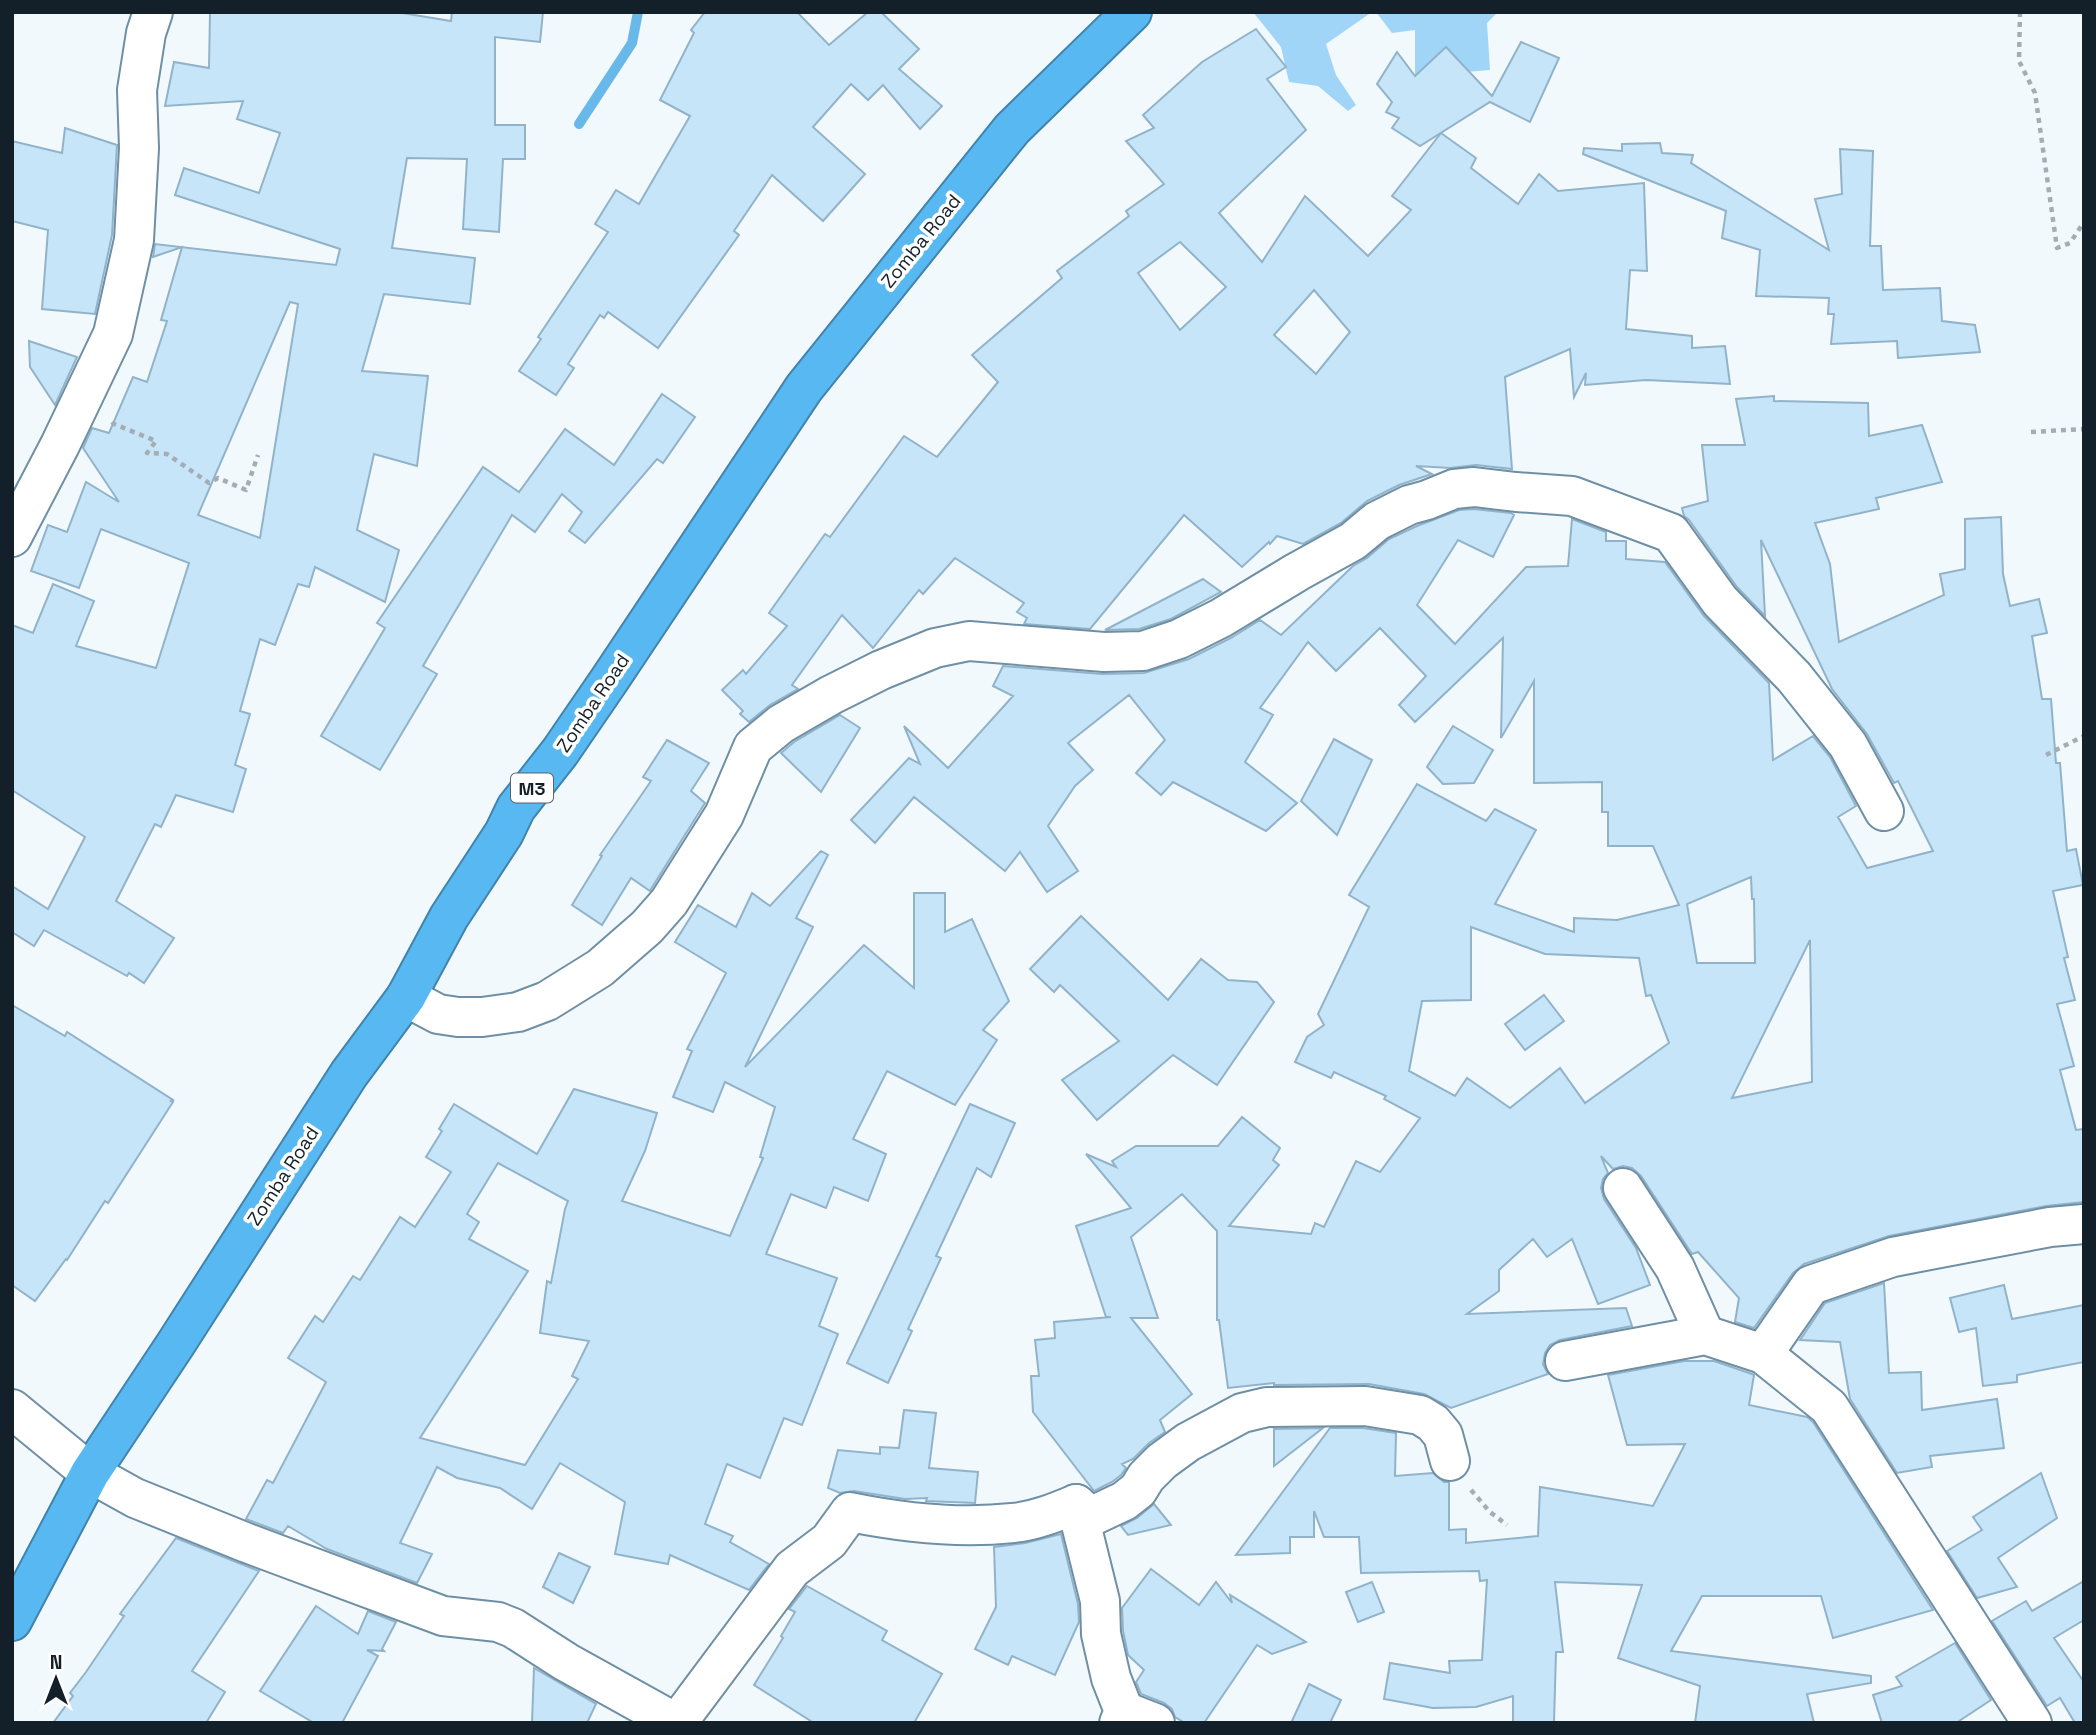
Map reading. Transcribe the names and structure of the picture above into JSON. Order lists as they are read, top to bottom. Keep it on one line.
{"streets":{"highway":["Zomba Road","M3"]},"north":"top"}
